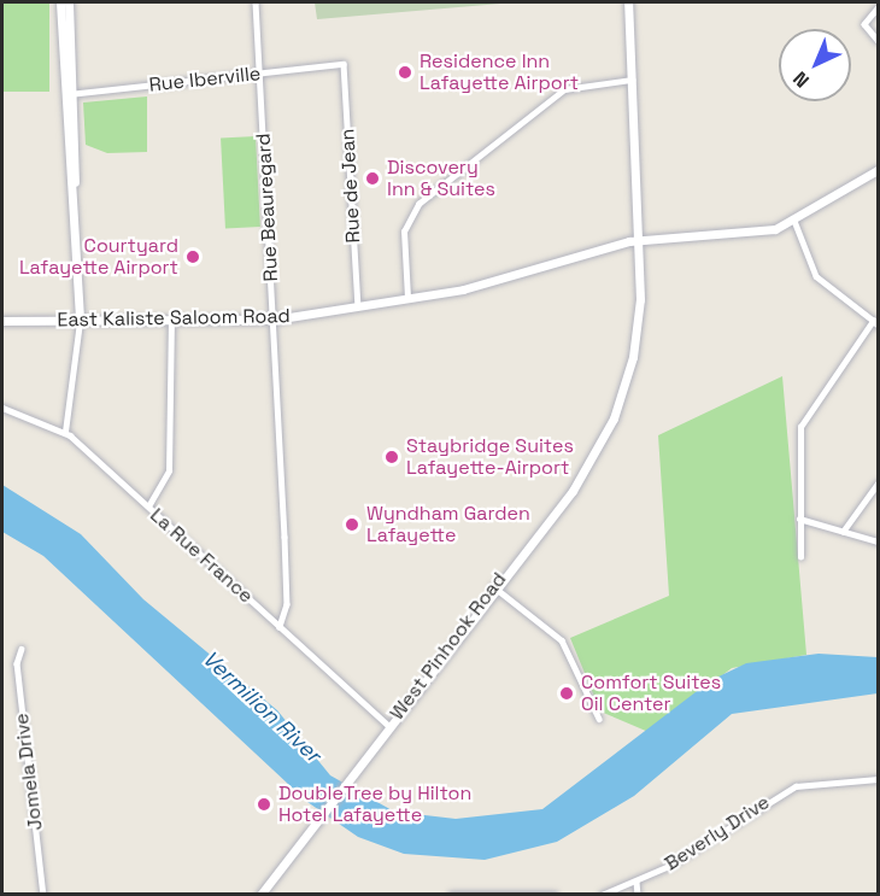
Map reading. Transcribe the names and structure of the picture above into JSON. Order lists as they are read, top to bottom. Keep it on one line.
{"streets":{"main road":["East Kaliste Saloom Road","West Pinhook Road"],"street":["Rue Iberville","Rue de Jean","Rue Beauregard","La Rue France","Jomela Drive","Beverly Drive"]},"crossings":[["Rue Iberville","Rue de Jean"],["Rue Iberville","Rue Beauregard"],["Rue de Jean","East Kaliste Saloom Road"],["Rue Beauregard","East Kaliste Saloom Road"],["Rue Beauregard","La Rue France"],["East Kaliste Saloom Road","West Pinhook Road"],["La Rue France","West Pinhook Road"]],"water":["Vermilion River"],"places":["Residence Inn Lafayette Airport","Discovery Inn & Suites","Courtyard Lafayette Airport","Staybridge Suites Lafayette-Airport","Wyndham Garden Lafayette","Comfort Suites Oil Center","DoubleTree by Hilton Hotel Lafayette"],"north":"bottom left"}
